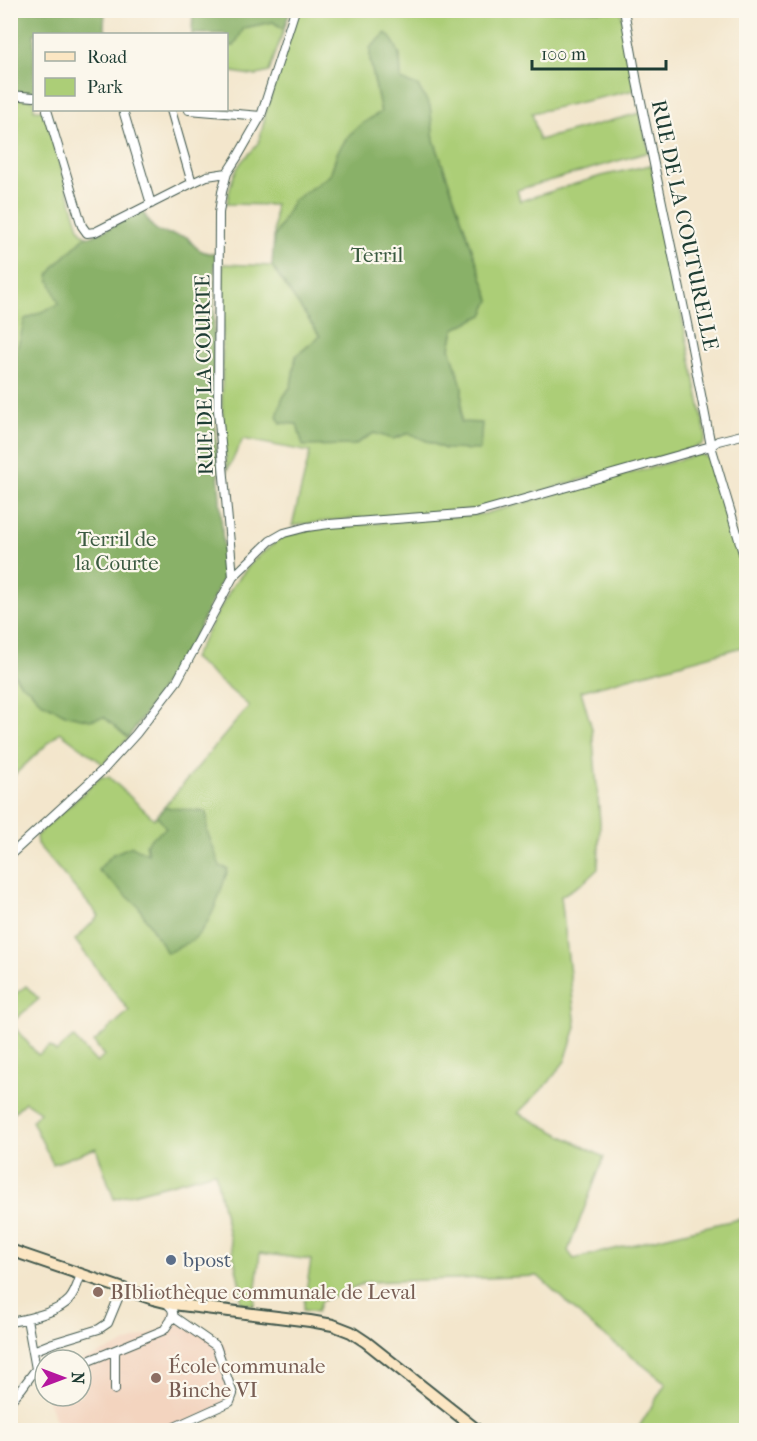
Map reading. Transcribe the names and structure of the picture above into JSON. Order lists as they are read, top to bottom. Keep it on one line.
{"streets":{"street":["RUE DE LA COUTURELLE","RUE DE LA COURTE"]},"parks":["Terril","Terril de la Courte"],"places":["bpost","BIbliothèque communale de Leval","École communale Binche VI"],"legend":["Road","Park"],"scale_bar":"100 m","north":"right"}
